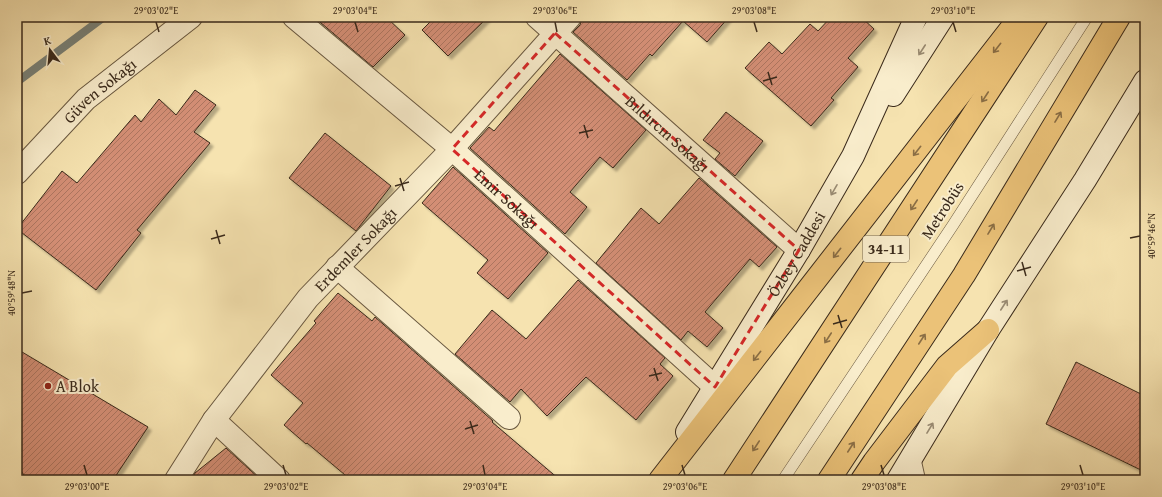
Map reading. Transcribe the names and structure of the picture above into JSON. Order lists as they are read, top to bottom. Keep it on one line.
{"streets":{"highway":["34-11"],"street":["Güven Sokağı","Bıldırcın Sokağı","Emir Sokağı","Erdemler Sokağı","Özbey Caddesi"],"lane":["Metrobüs"]},"crossings":[["Bıldırcın Sokağı","Erdemler Sokağı"],["Bıldırcın Sokağı","Özbey Caddesi"],["Emir Sokağı","Erdemler Sokağı"],["Emir Sokağı","Özbey Caddesi"]],"places":["A Blok"],"north":"top","coordinates":["29°03'02\"E","29°03'04\"E","29°03'06\"E","29°03'08\"E","29°03'10\"E","40°59'46\"N","40°59'48\"N","29°03'00\"E"]}
